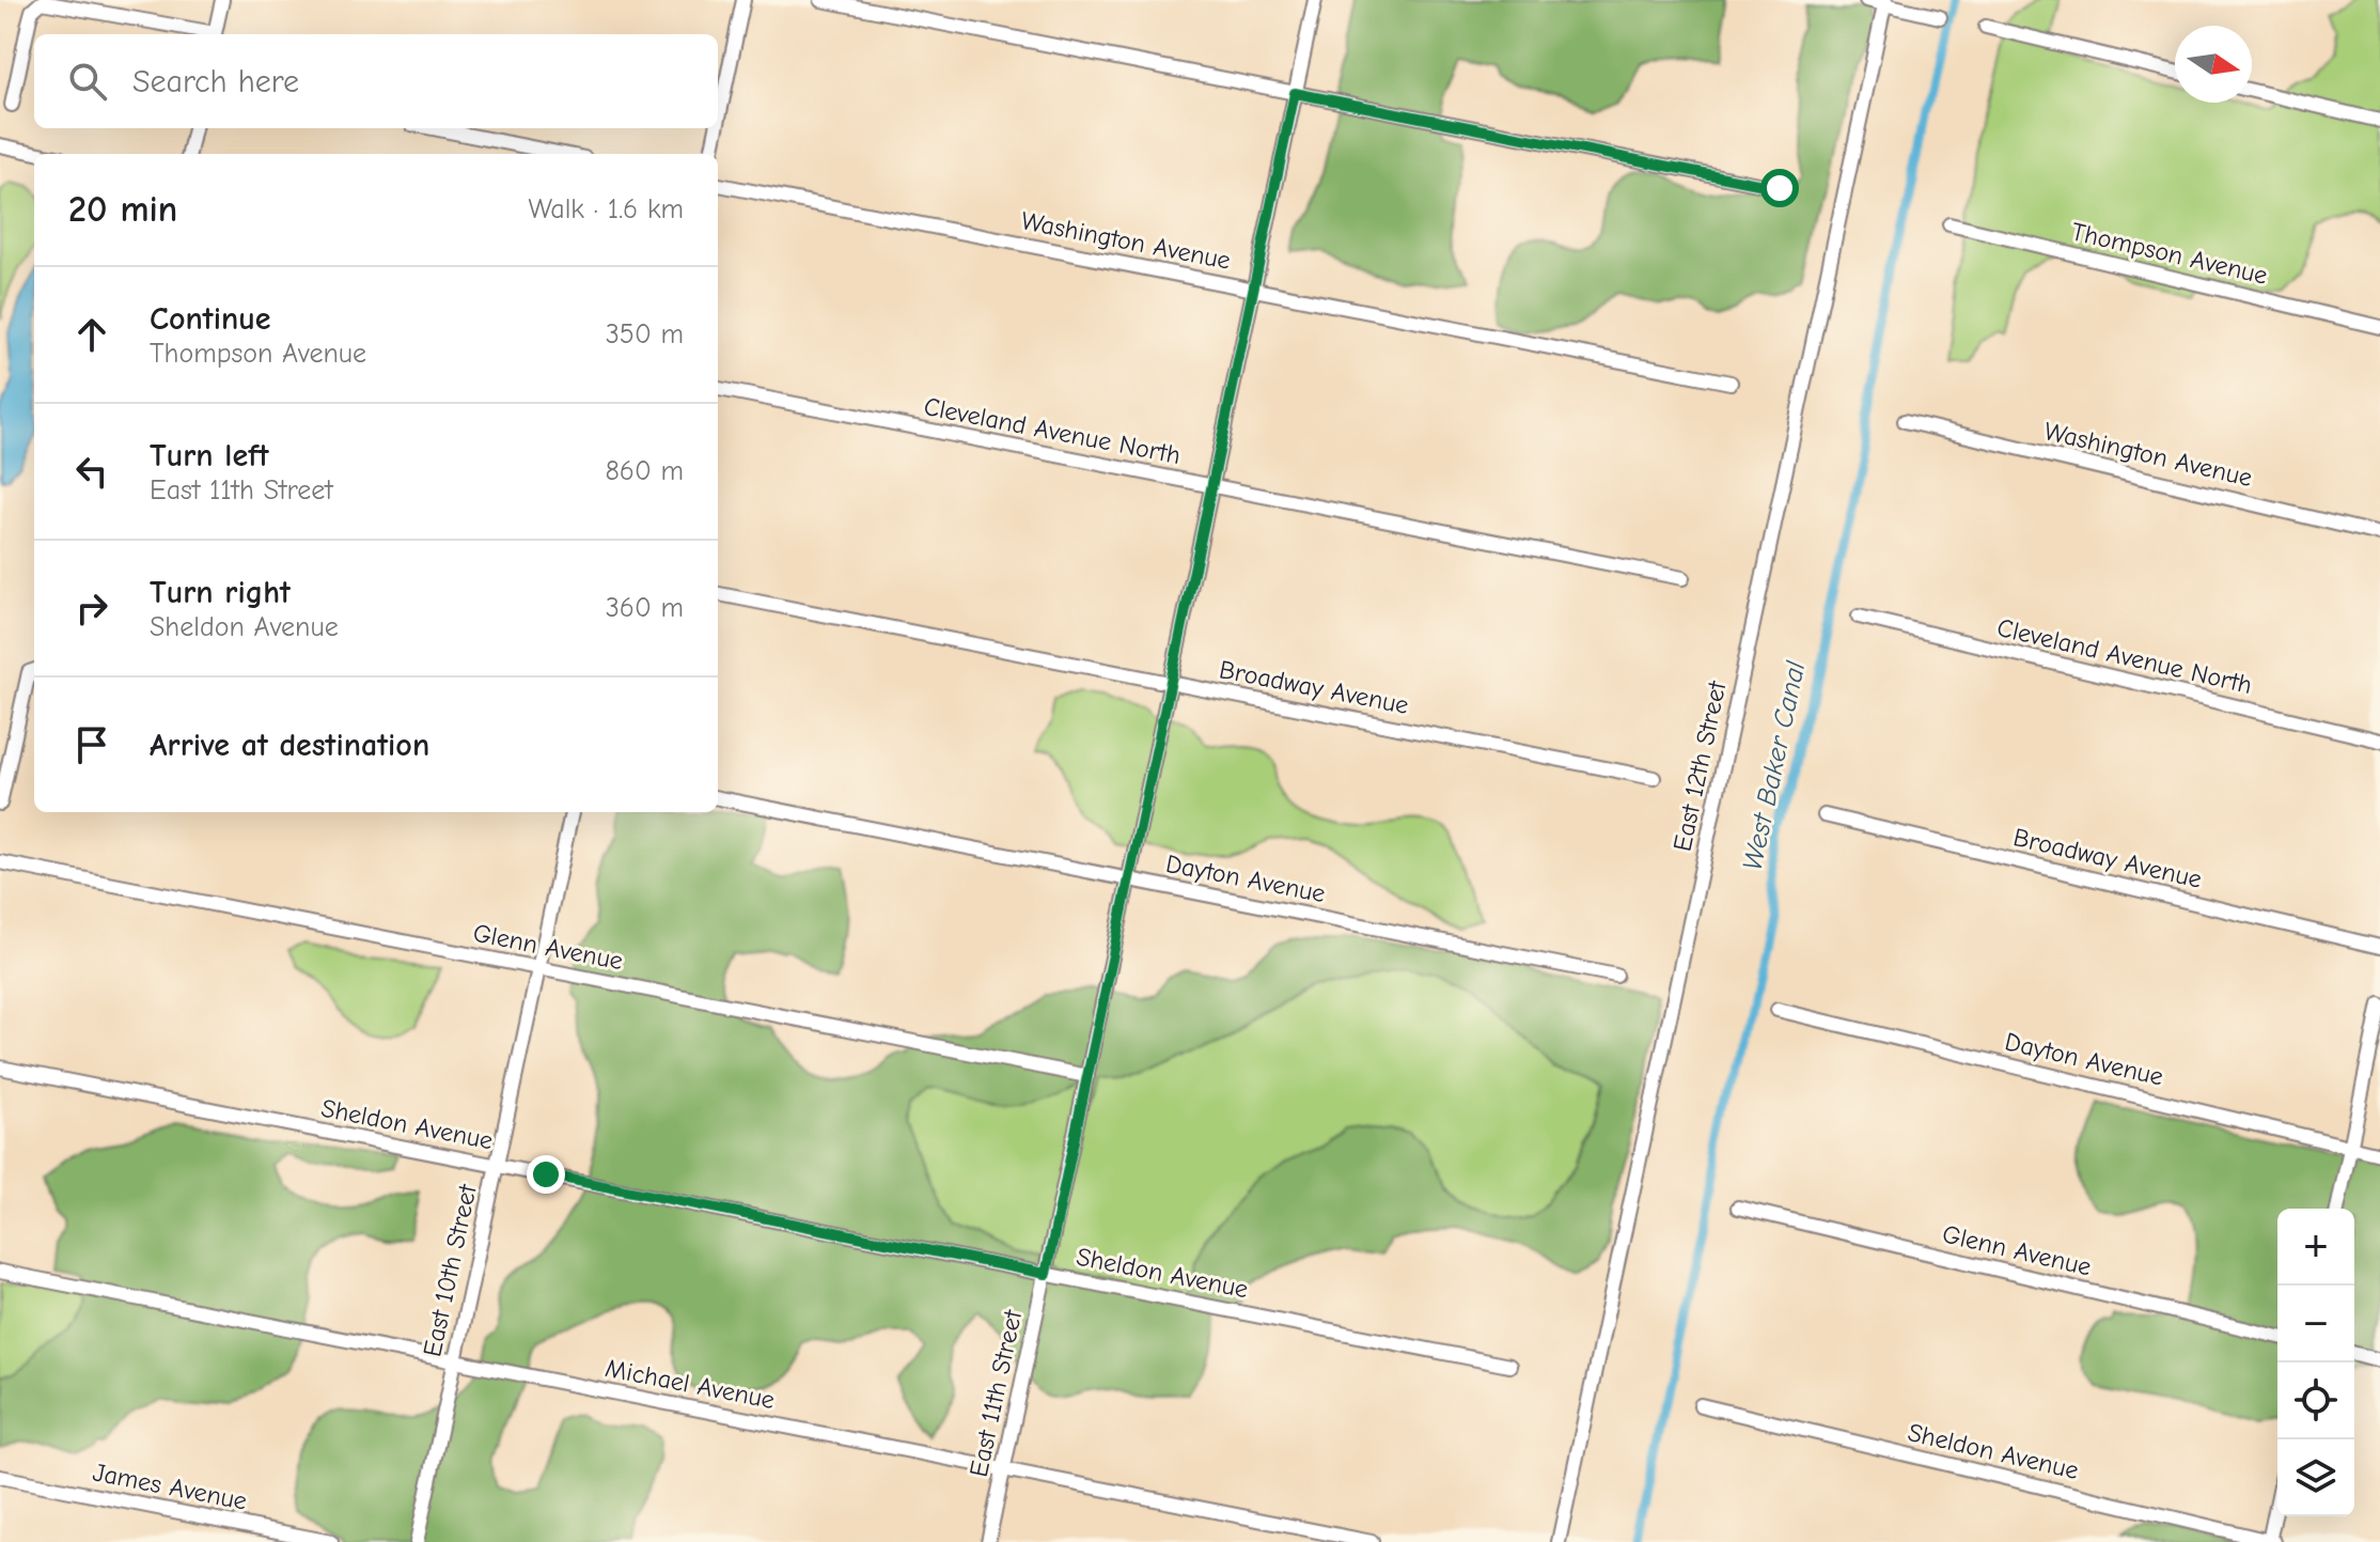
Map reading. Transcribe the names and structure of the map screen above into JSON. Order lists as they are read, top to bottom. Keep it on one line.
{"streets":{"street":["Washington Avenue","Thompson Avenue","Cleveland Avenue North","Broadway Avenue","East 12th Street","Dayton Avenue","Glenn Avenue","Sheldon Avenue","East 10th Street","Michael Avenue","East 11th Street","James Avenue"]},"crossings":[["Washington Avenue","East 11th Street"],["Cleveland Avenue North","East 11th Street"],["Broadway Avenue","East 11th Street"],["Dayton Avenue","East 11th Street"],["Glenn Avenue","East 10th Street"],["Glenn Avenue","East 11th Street"],["Sheldon Avenue","East 10th Street"],["Sheldon Avenue","East 11th Street"],["East 10th Street","Michael Avenue"],["Michael Avenue","East 11th Street"]],"water":["West Baker Canal"],"north":"right","page":{"search":"Search here","heading":["20 min","Walk · 1.6 km"],"list":[["Continue","Thompson Avenue","350 m"],["Turn left","East 11th Street","860 m"],["Turn right","Sheldon Avenue","360 m"],"Arrive at destination"],"map_buttons":["+","−"]}}
